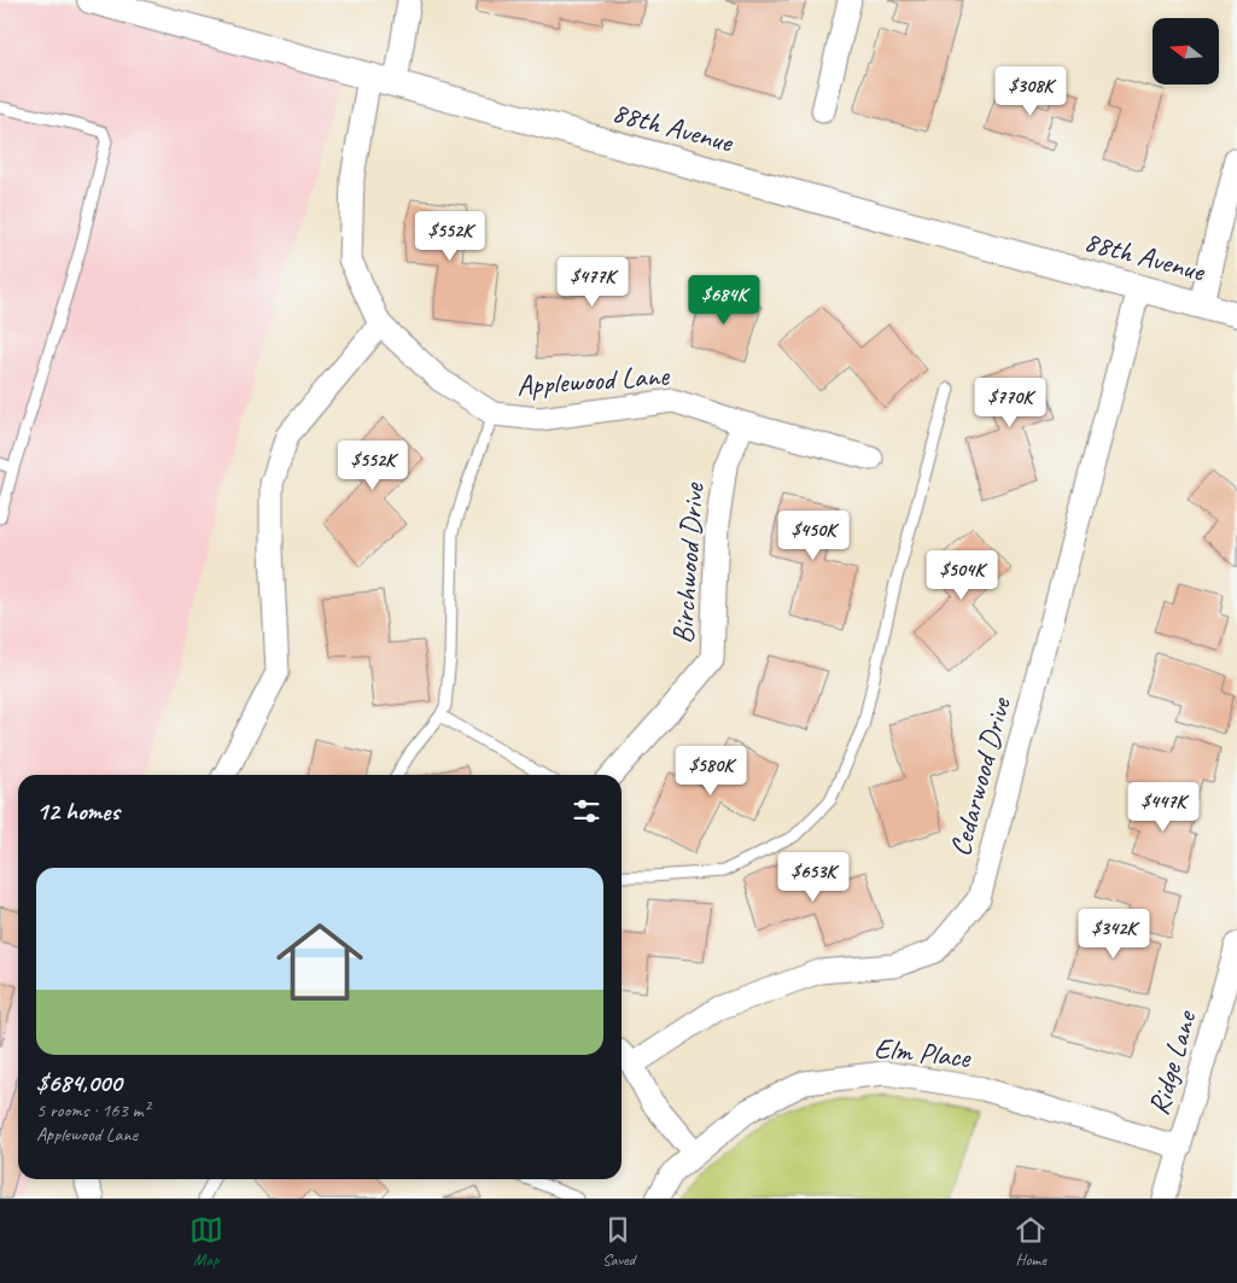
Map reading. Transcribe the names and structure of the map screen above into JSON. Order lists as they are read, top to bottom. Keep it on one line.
{"streets":{"street":["88th Avenue","Applewood Lane","Birchwood Drive","Cedarwood Drive","Elm Place","Ridge Lane"]},"crossings":[["88th Avenue","Applewood Lane"],["88th Avenue","Cedarwood Drive"],["Applewood Lane","Birchwood Drive"],["Elm Place","Ridge Lane"]],"north":"left","page":{"price":["$308K","$552K","$477K","$684K","$770K","$552K","$450K","$504K","$580K","$447K","$653K","$342K"],"heading":"12 homes","list":[{"name":"$684,000","note":"5 rooms · 163 m² · Applewood Lane"}],"tabs":["Map","Saved","Home"]}}
